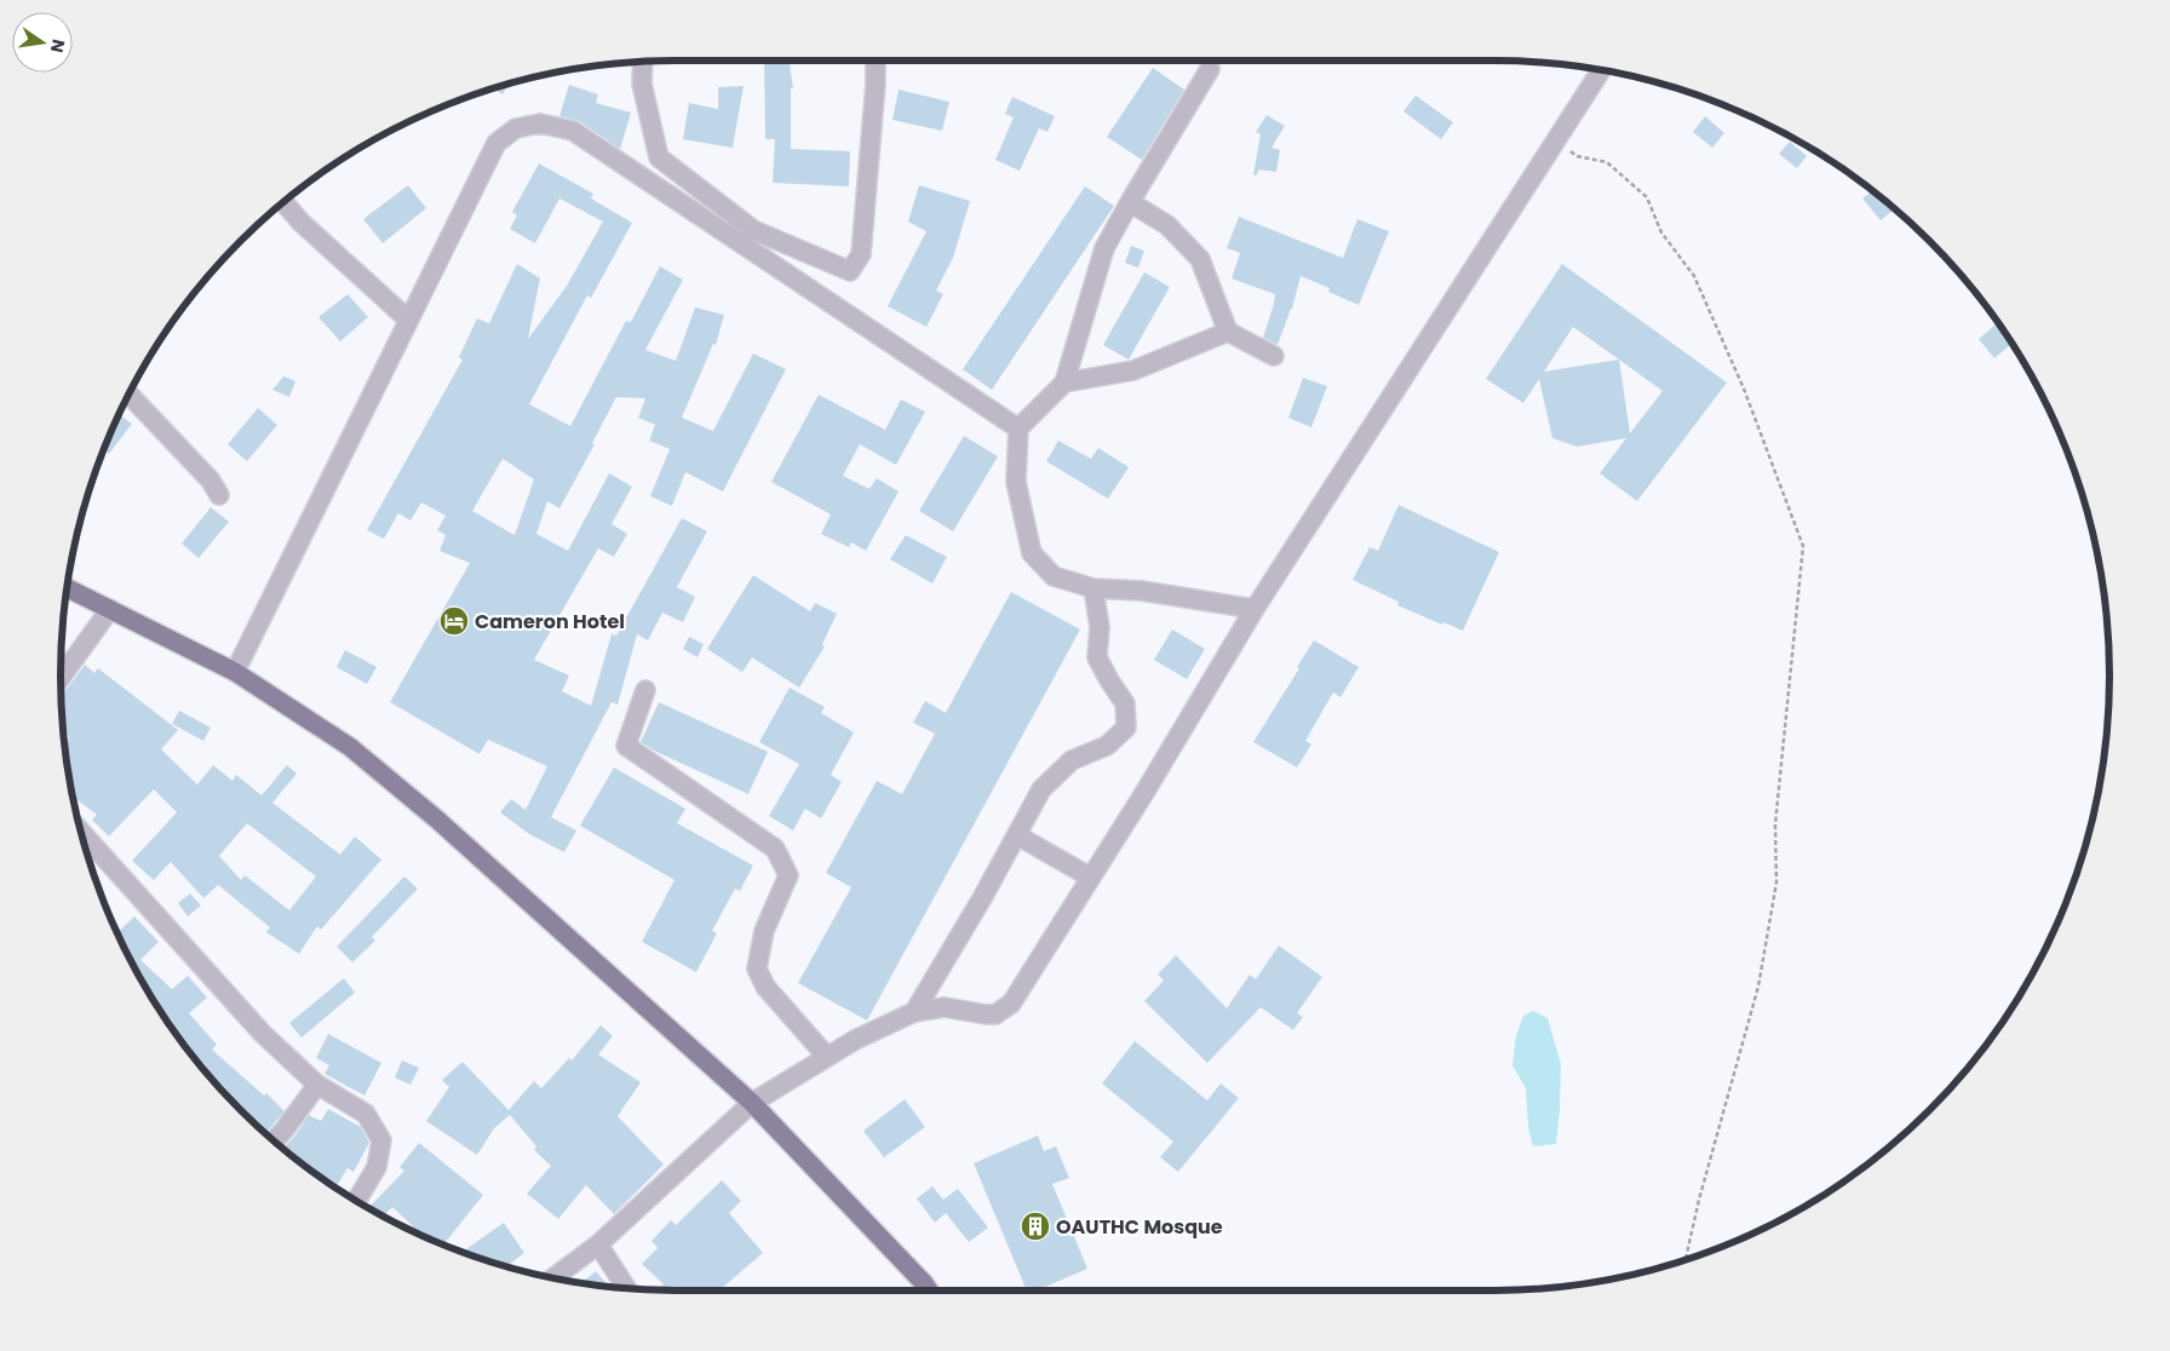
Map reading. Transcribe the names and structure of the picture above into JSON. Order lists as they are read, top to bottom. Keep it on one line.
{"places":{"hotel":["Cameron Hotel"],"building":["OAUTHC Mosque"]},"north":"right"}
